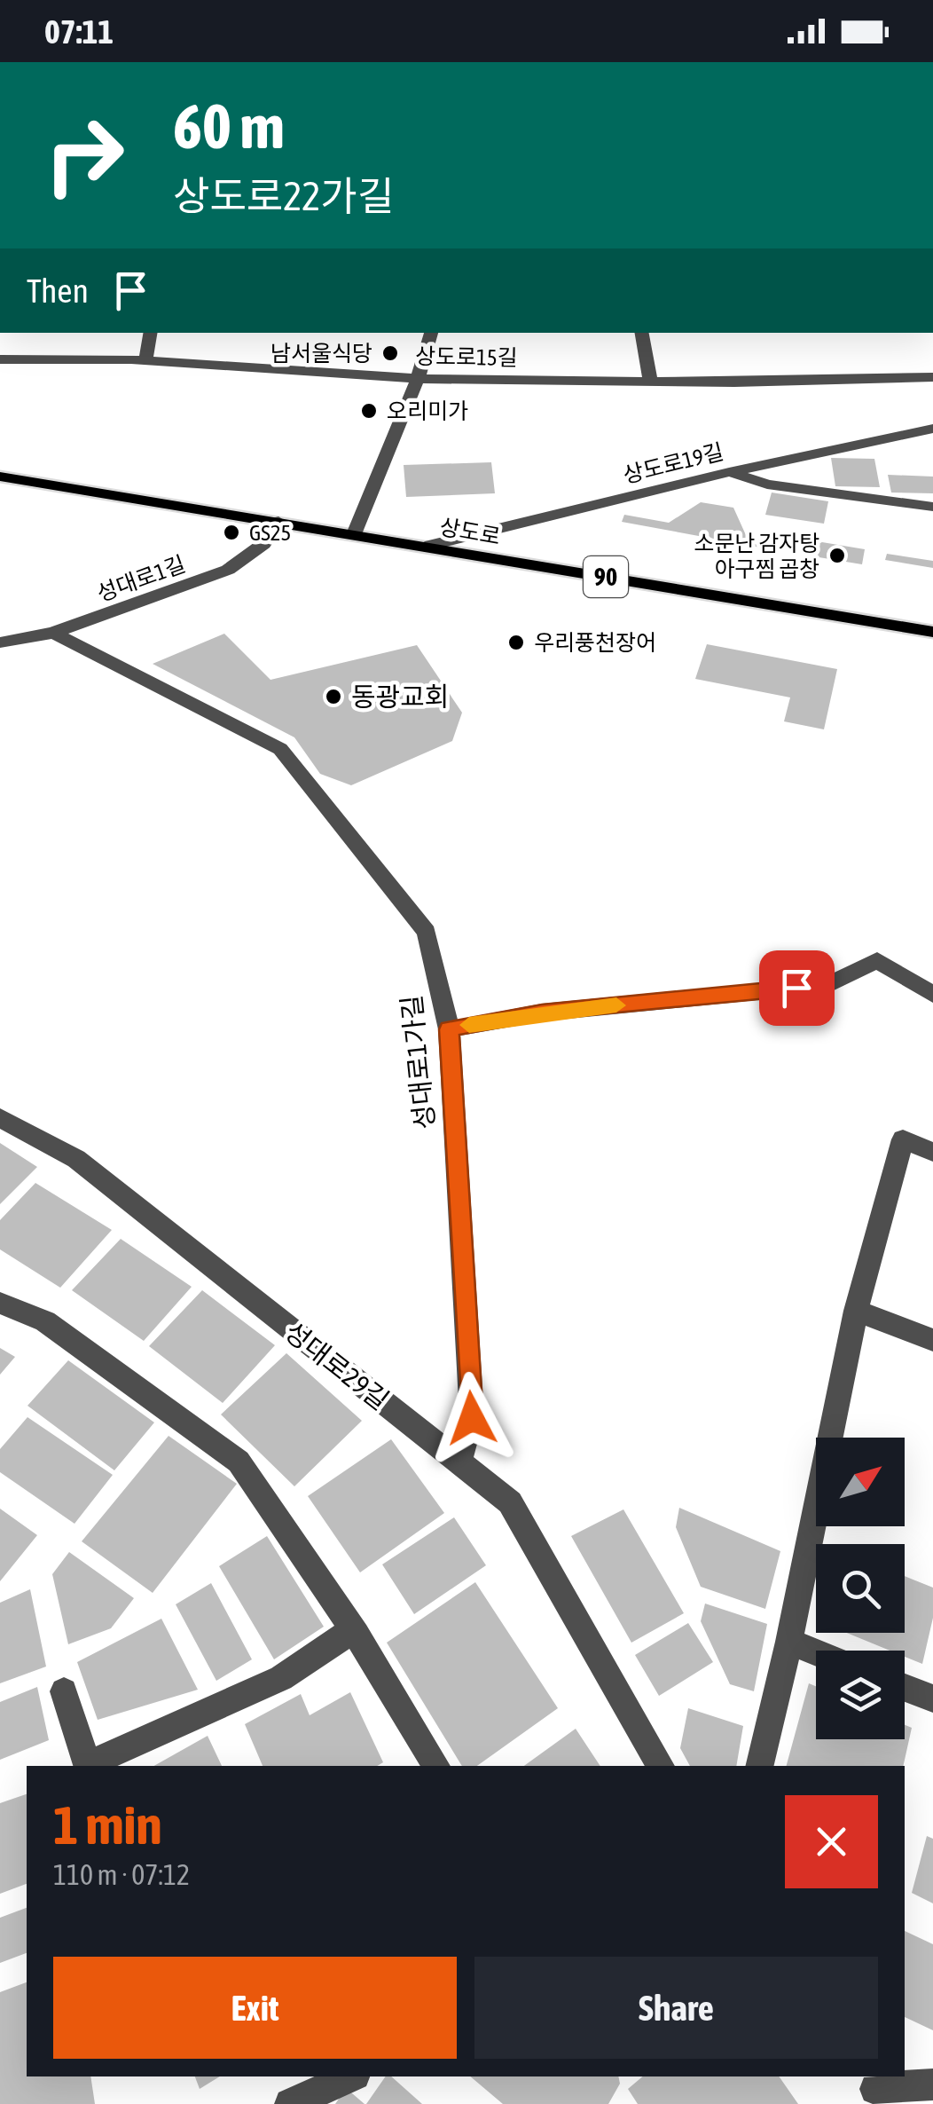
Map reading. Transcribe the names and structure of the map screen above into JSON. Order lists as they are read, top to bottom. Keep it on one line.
{"streets":{"main road":["상도로","90"],"street":["상도로15길","상도로19길","성대로1길","성대로1가길","성대로29길"]},"crossings":[["상도로19길","상도로"],["상도로","성대로1길"],["성대로1길","성대로1가길"],["성대로1가길","성대로29길"]],"places":["남서울식당","오리미가","GS25","소문난 감자탕 아구찜 곱창","우리풍천장어","동광교회"],"north":"top right","page":{"status":"07:11","turn":["60 m","상도로22가길"],"then":"Then","heading":["1 min","110 m · 07:12"],"buttons":["Exit","Share"]}}
